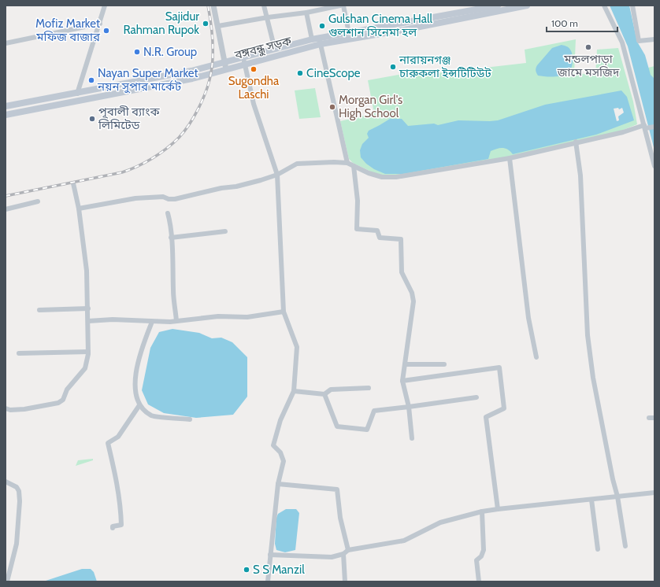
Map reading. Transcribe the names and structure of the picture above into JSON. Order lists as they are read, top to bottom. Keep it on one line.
{"streets":{"main road":["বঙ্গবন্ধু সড়ক"]},"places":["Sajidur Rahman Rupok","Gulshan Cinema Hall গুলশান সিনেমা হল","Mofiz Market মফিজ বাজার","মন্ডলপাড়া জামে মসজিদ","N.R. Group","নারায়নগঞ্জ চারুকলা ইন্সটিটিউট","Sugondha Laschi","CineScope","Nayan Super Market নয়ন সুপার মার্কেট","Morgan Girl's High School","পূবালী ব্যাংক লিমিটেড","S S Manzil"],"scale_bar":"100 m"}
